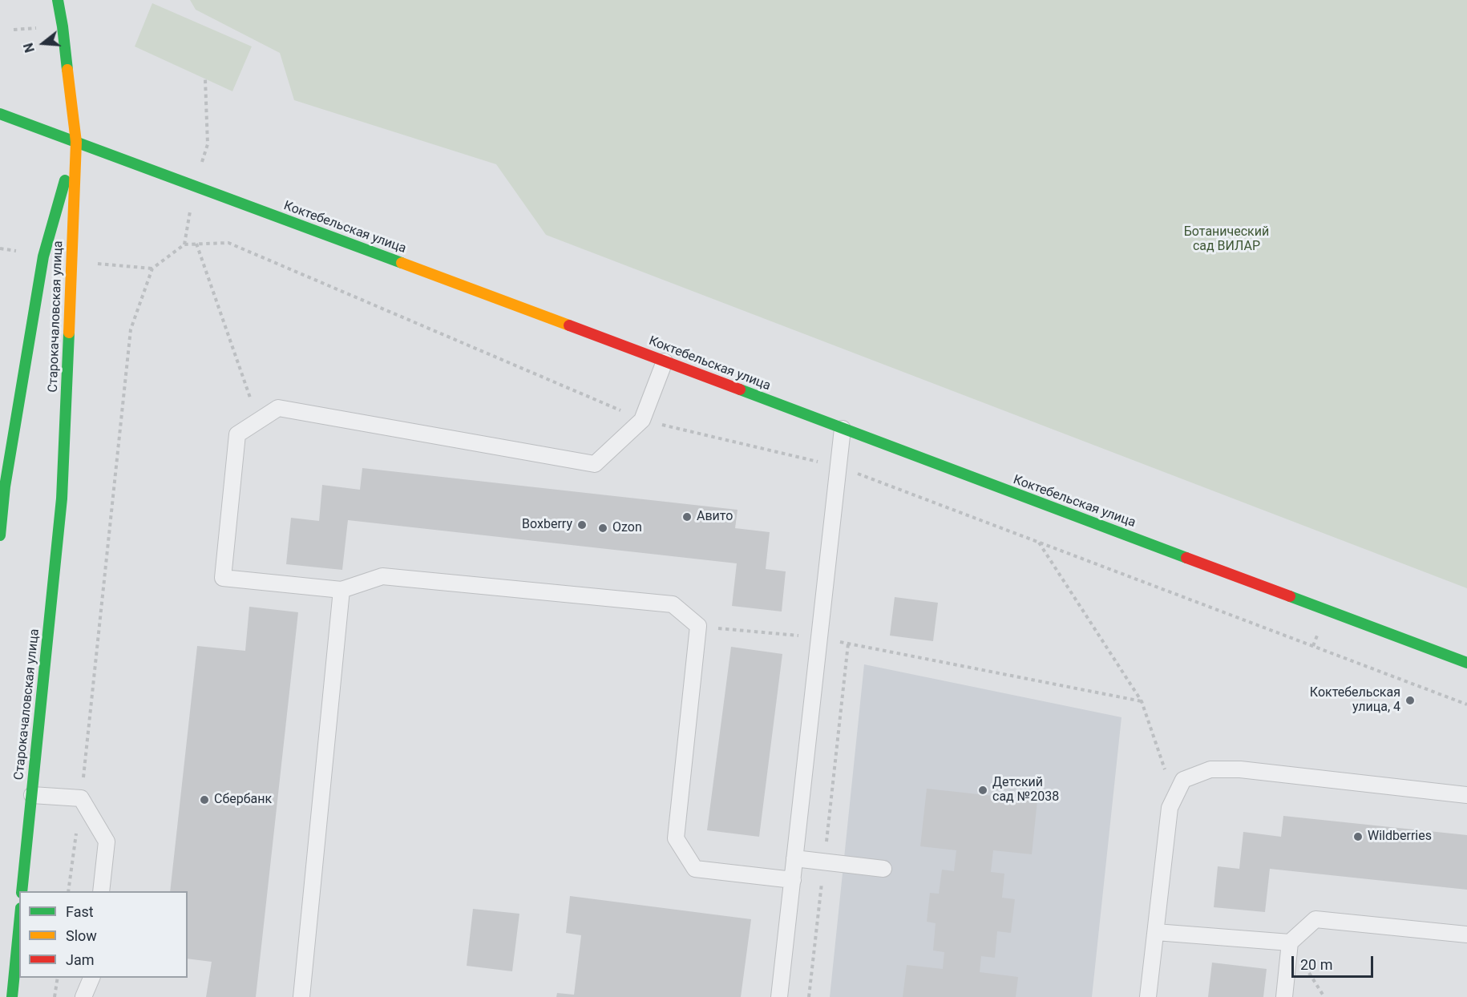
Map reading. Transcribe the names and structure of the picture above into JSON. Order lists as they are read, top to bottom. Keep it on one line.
{"streets":{"street":["Коктебельская улица","Старокачаловская улица"]},"crossings":[["Коктебельская улица","Старокачаловская улица"]],"parks":["Ботанический сад ВИЛАР"],"places":["Авито","Boxberry","Ozon","Коктебельская улица, 4","Детский сад №2038","Сбербанк","Wildberries"],"legend":["Fast","Slow","Jam"],"scale_bar":"20 m","north":"left"}
